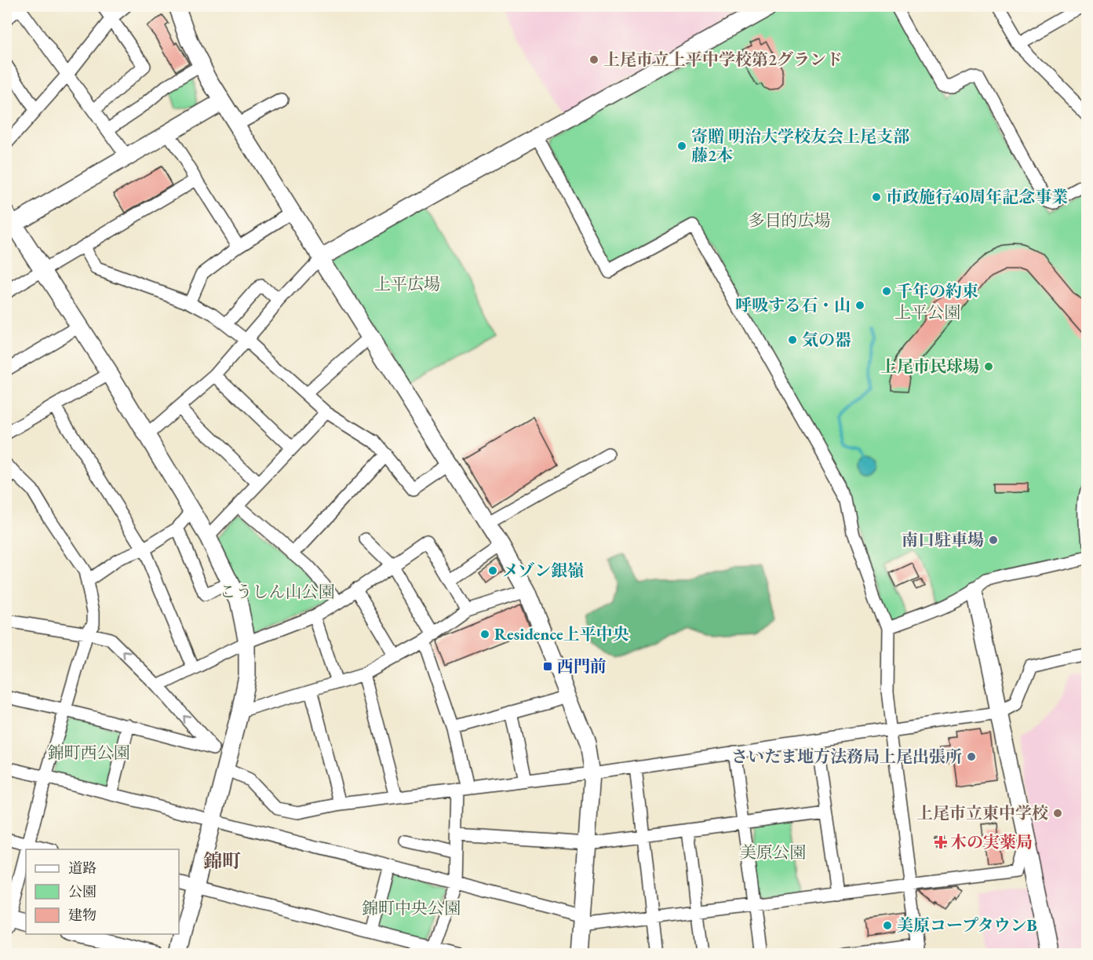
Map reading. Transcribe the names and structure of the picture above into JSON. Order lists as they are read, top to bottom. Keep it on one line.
{"districts":["錦町"],"parks":["多目的広場","上平広場","上平公園","こうしん山公園","錦町西公園","美原公園","錦町中央公園"],"places":{"other":["上尾市立上平中学校第2グランド","寄贈 明治大学校友会上尾支部 藤2本","市政施行40周年記念事業","千年の約束","呼吸する石・山","気の器","上尾市民球場","南口駐車場","メゾン銀嶺","Residence上平中央","さいたま地方法務局上尾出張所","上尾市立東中学校","美原コープタウンB"],"transit":["西門前"],"health":["木の実薬局"]},"legend":["道路","公園","建物"]}
